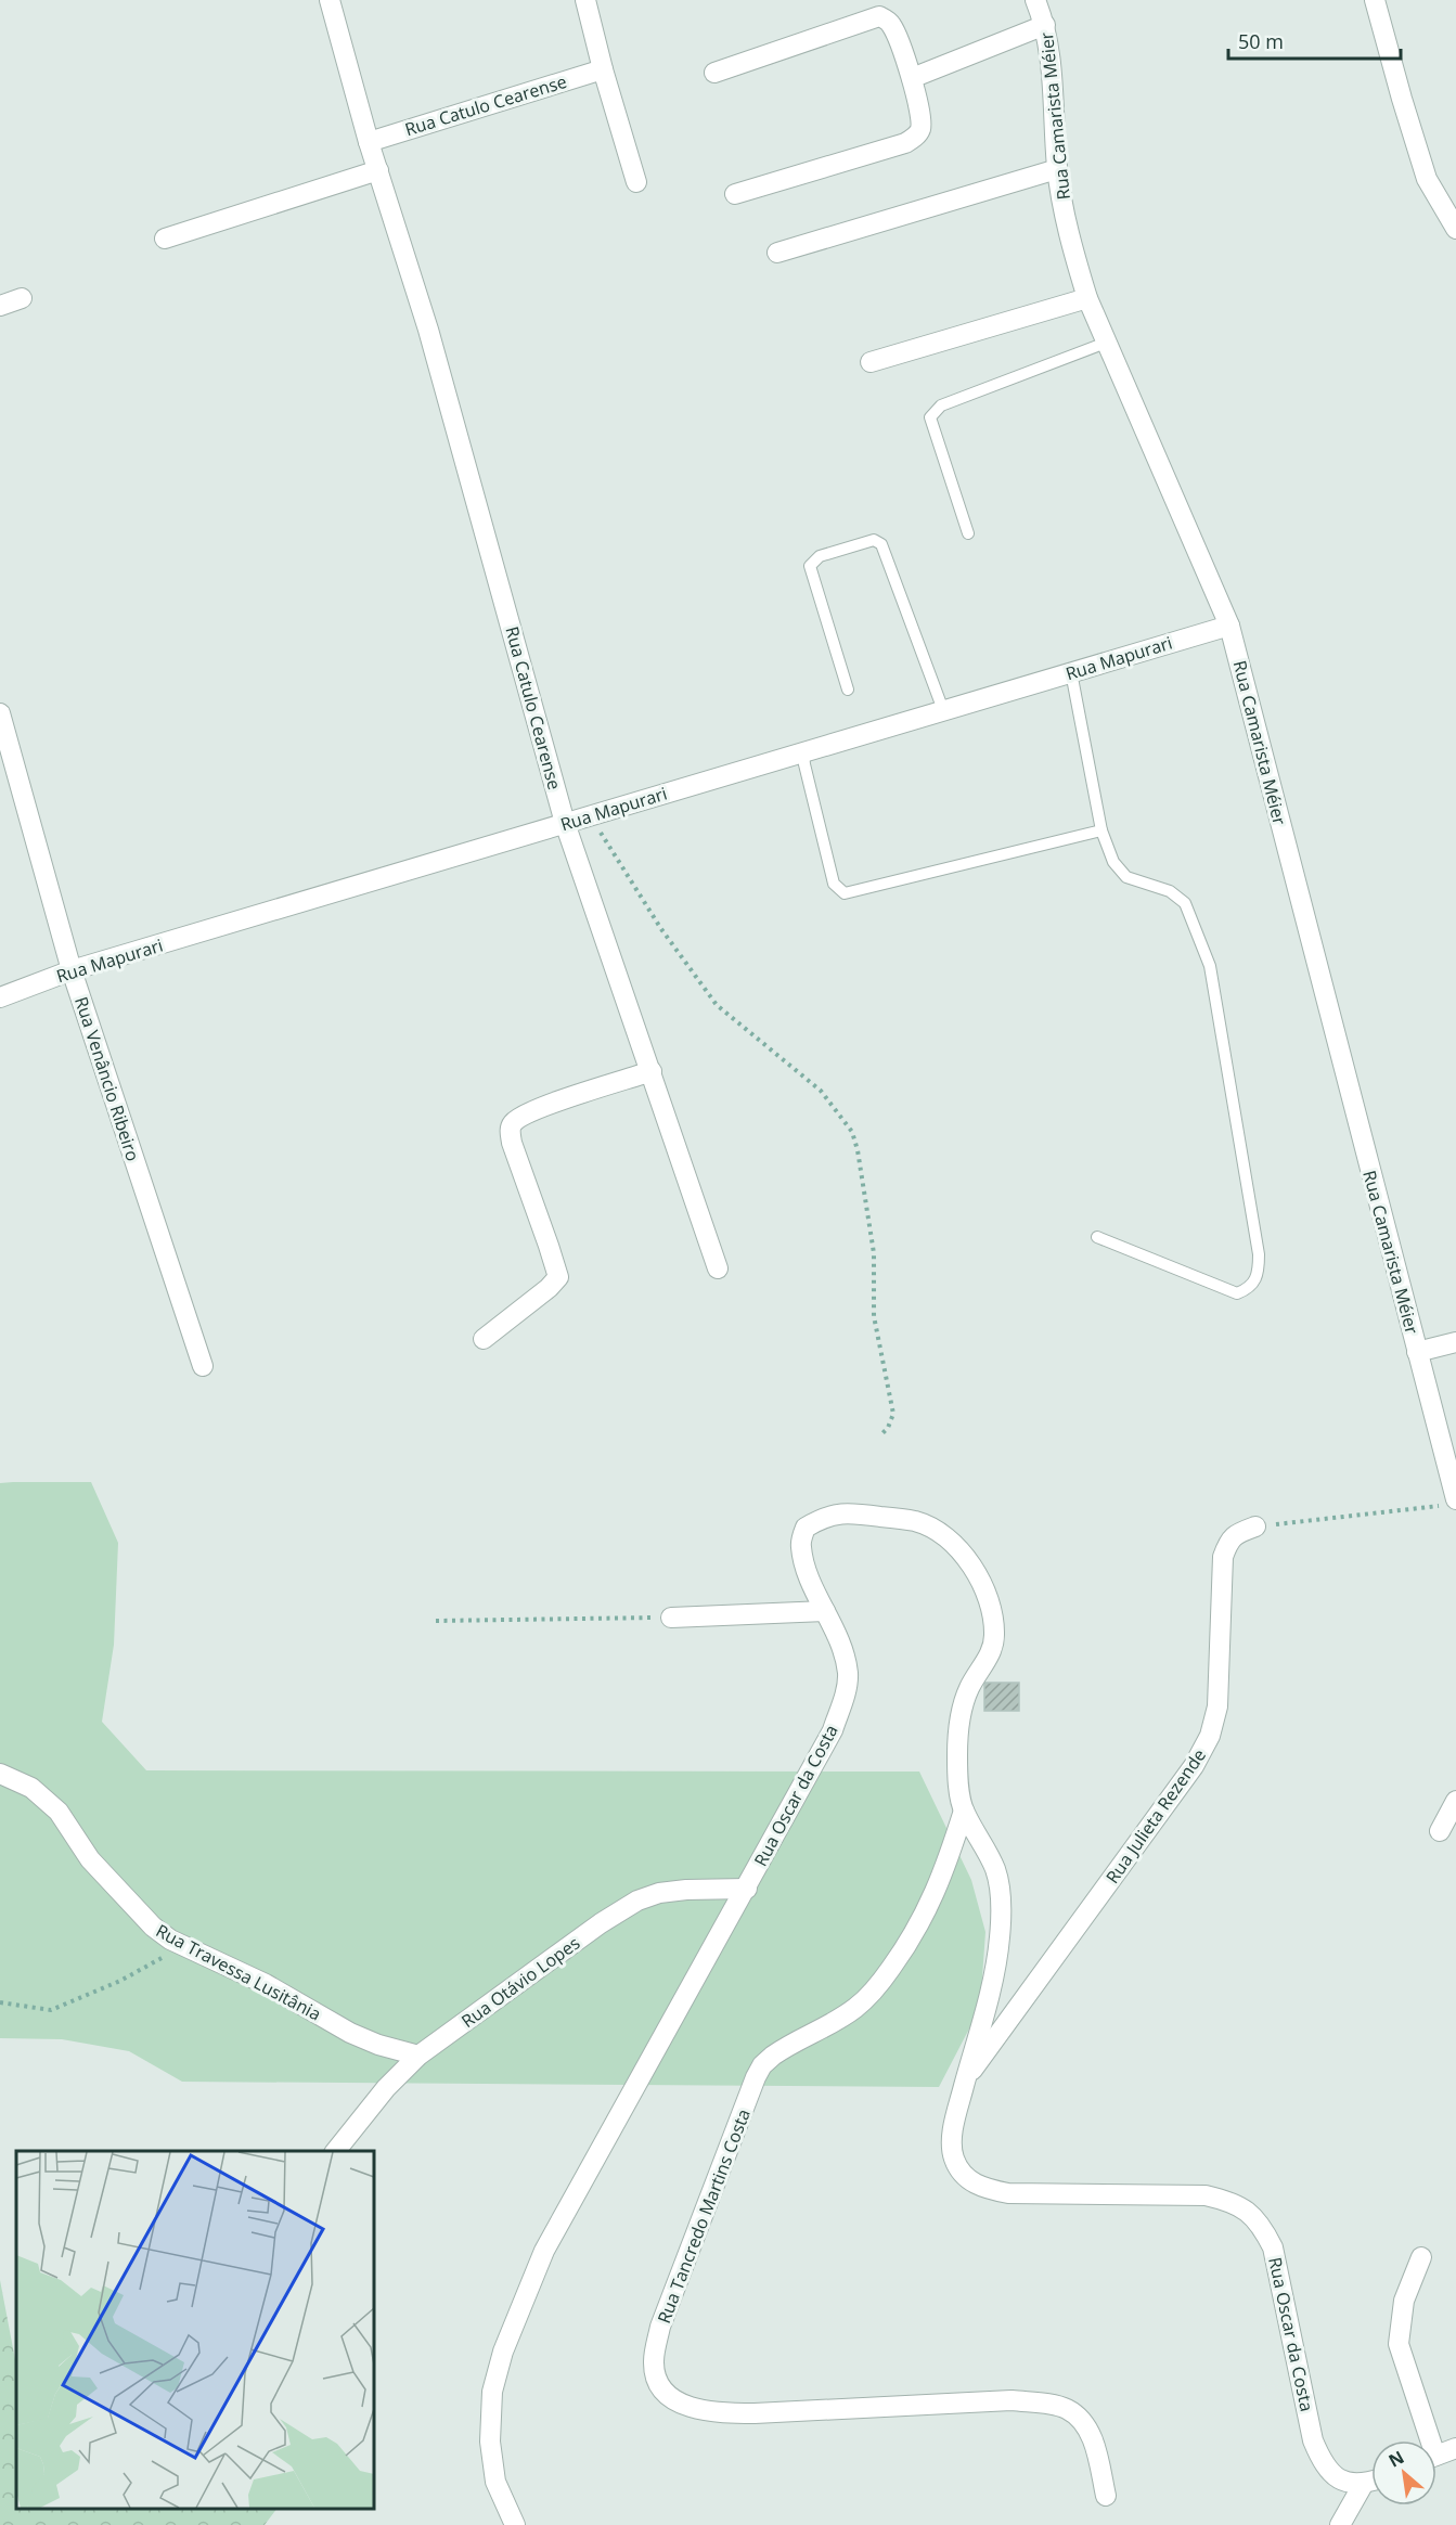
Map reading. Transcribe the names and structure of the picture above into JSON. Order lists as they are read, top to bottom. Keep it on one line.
{"streets":{"street":["Rua Catulo Cearense","Rua Camarista Méier","Rua Mapurari","Rua Venâncio Ribeiro","Rua Oscar da Costa","Rua Julieta Rezende","Rua Travessa Lusitânia","Rua Otávio Lopes","Rua Tancredo Martins Costa"]},"crossings":[["Rua Catulo Cearense","Rua Mapurari"],["Rua Camarista Méier","Rua Mapurari"],["Rua Mapurari","Rua Venâncio Ribeiro"],["Rua Oscar da Costa","Rua Julieta Rezende"],["Rua Oscar da Costa","Rua Otávio Lopes"],["Rua Oscar da Costa","Rua Tancredo Martins Costa"],["Rua Travessa Lusitânia","Rua Otávio Lopes"]],"scale_bar":"50 m","north":"top left"}
